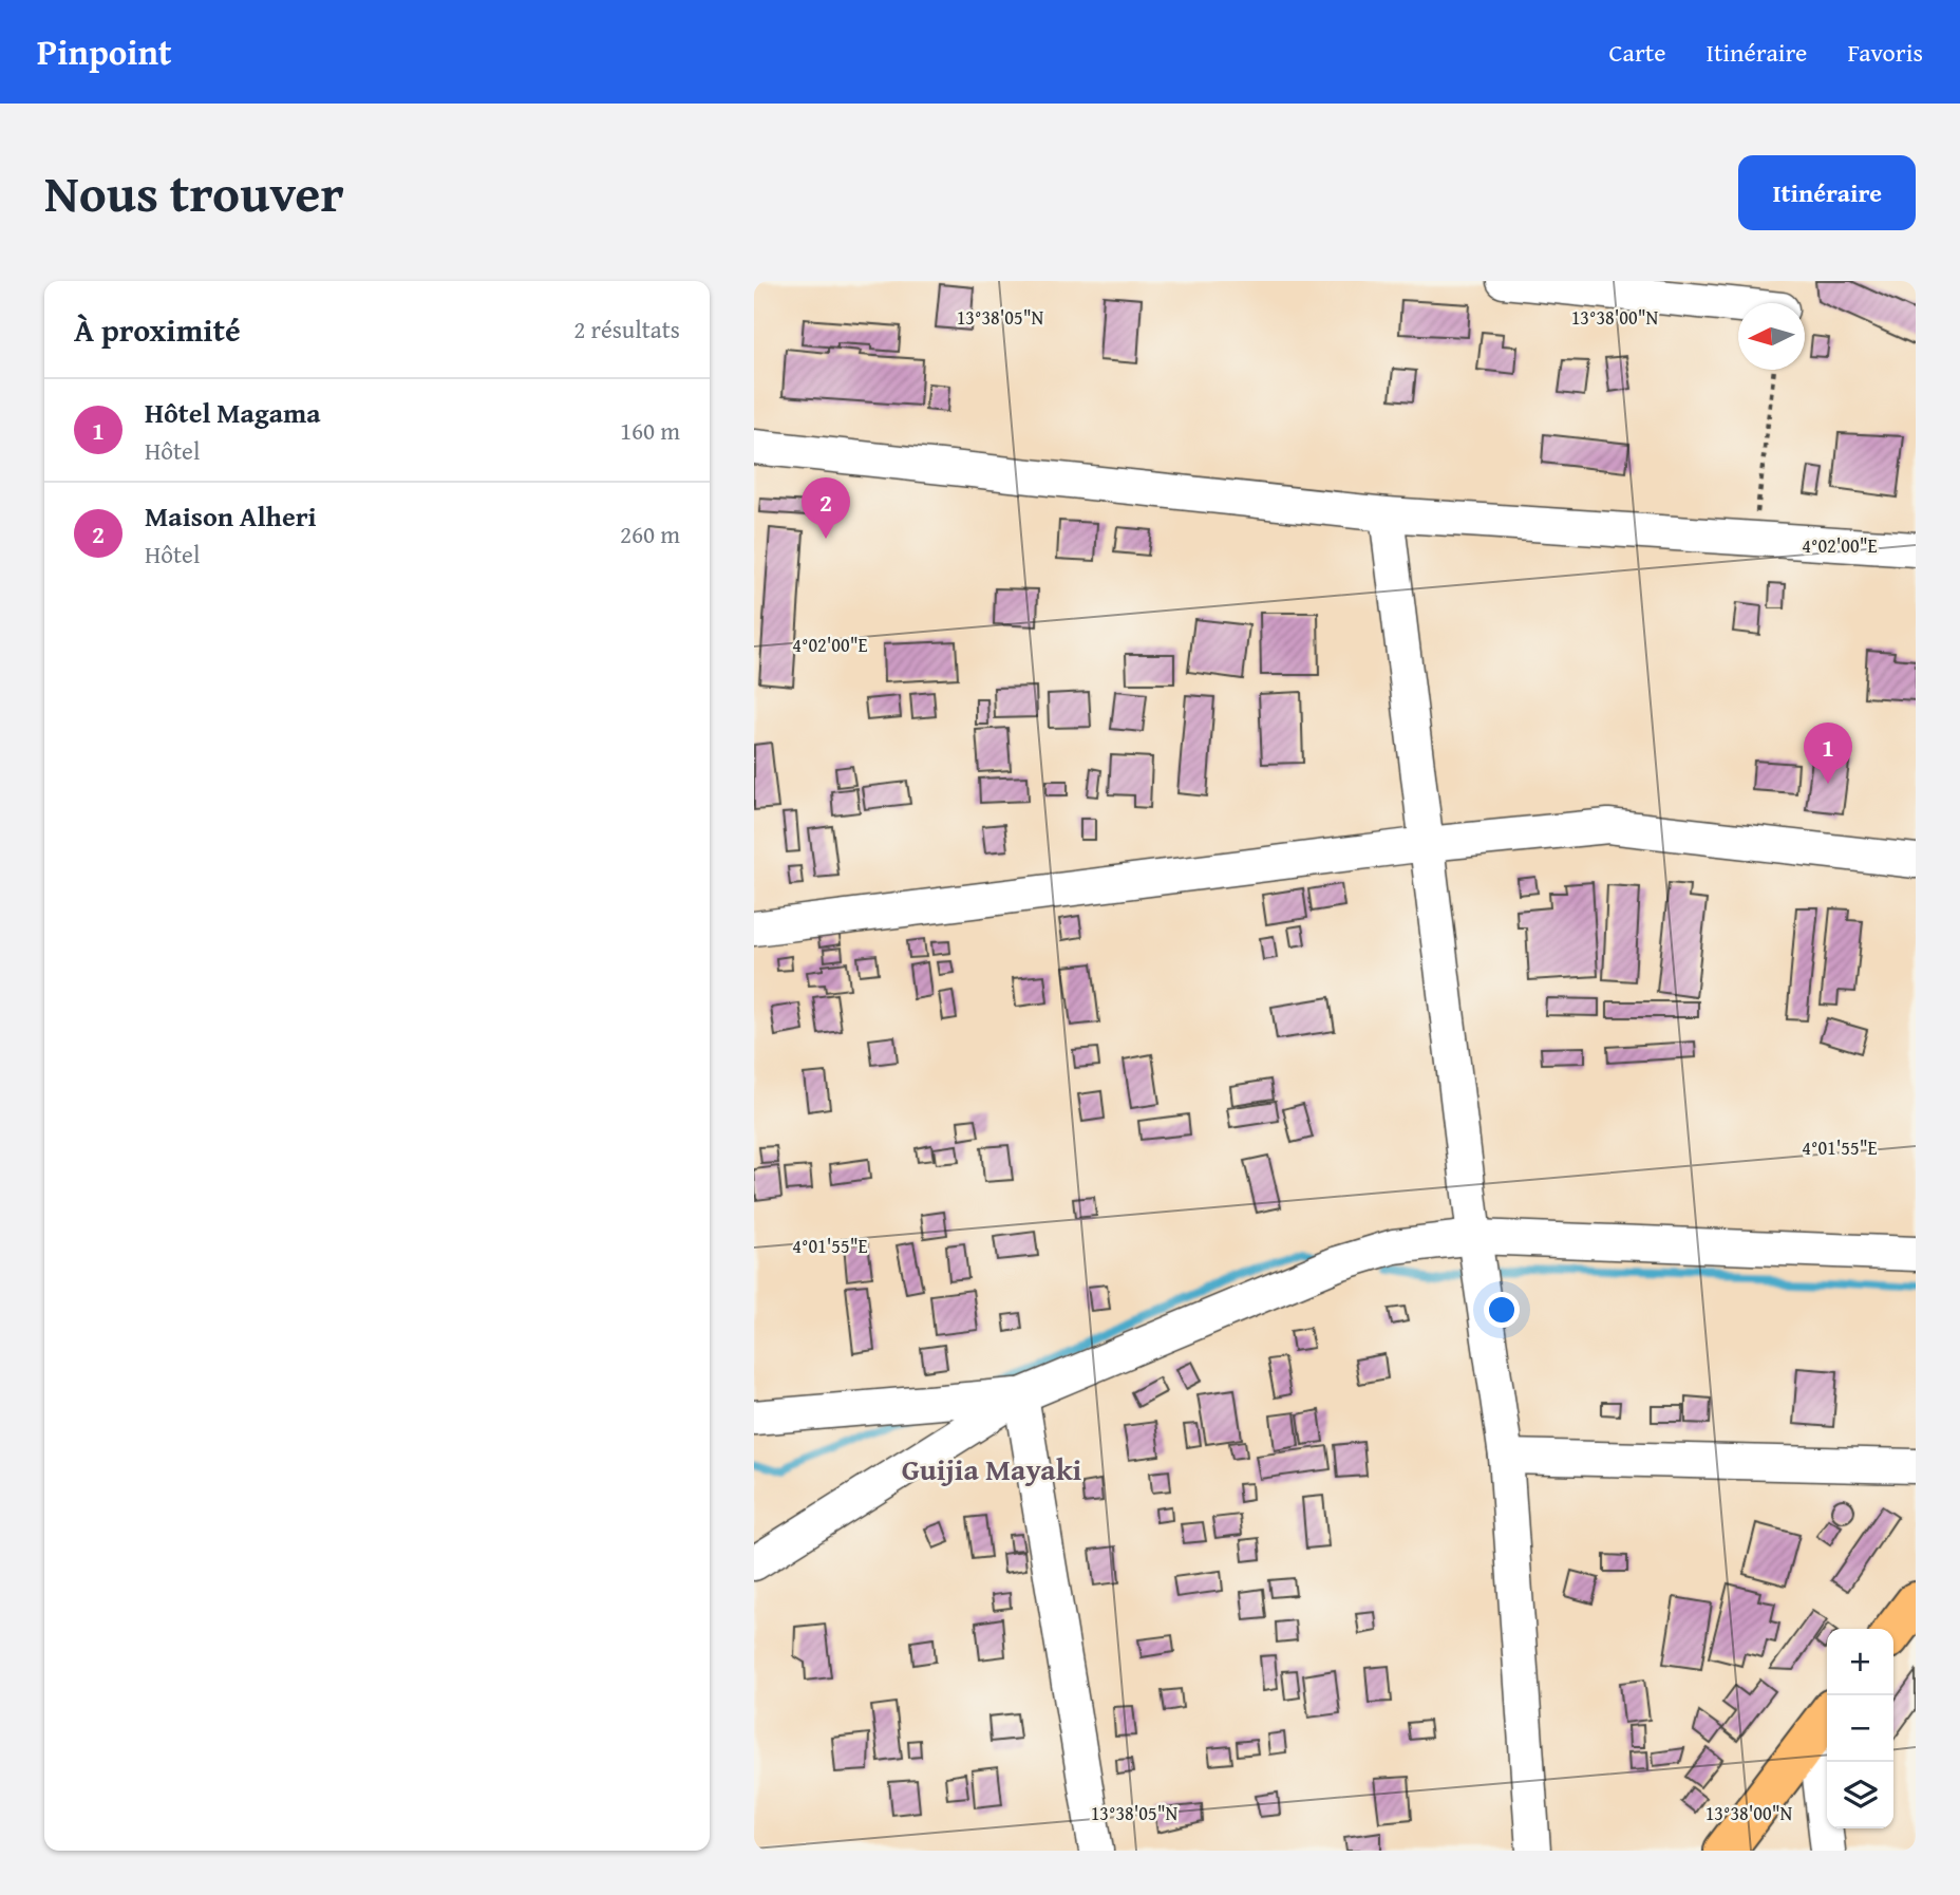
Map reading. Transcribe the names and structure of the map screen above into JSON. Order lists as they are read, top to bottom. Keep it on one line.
{"districts":["Guijia Mayaki"],"north":"left","page":{"header":"Pinpoint","nav":["Carte","Itinéraire","Favoris"],"title":"Nous trouver","buttons":"Itinéraire","heading":["À proximité","2 résultats"],"list":[{"mark":"1","name":"Hôtel Magama","note":"Hôtel","value":"160 m"},{"mark":"2","name":"Maison Alheri","note":"Hôtel","value":"260 m"}],"pins":["2","1"],"map_buttons":["+","−"]},"coordinates":["13°38'05\"N","13°38'00\"N","4°02'00\"E","4°01'55\"E"]}
